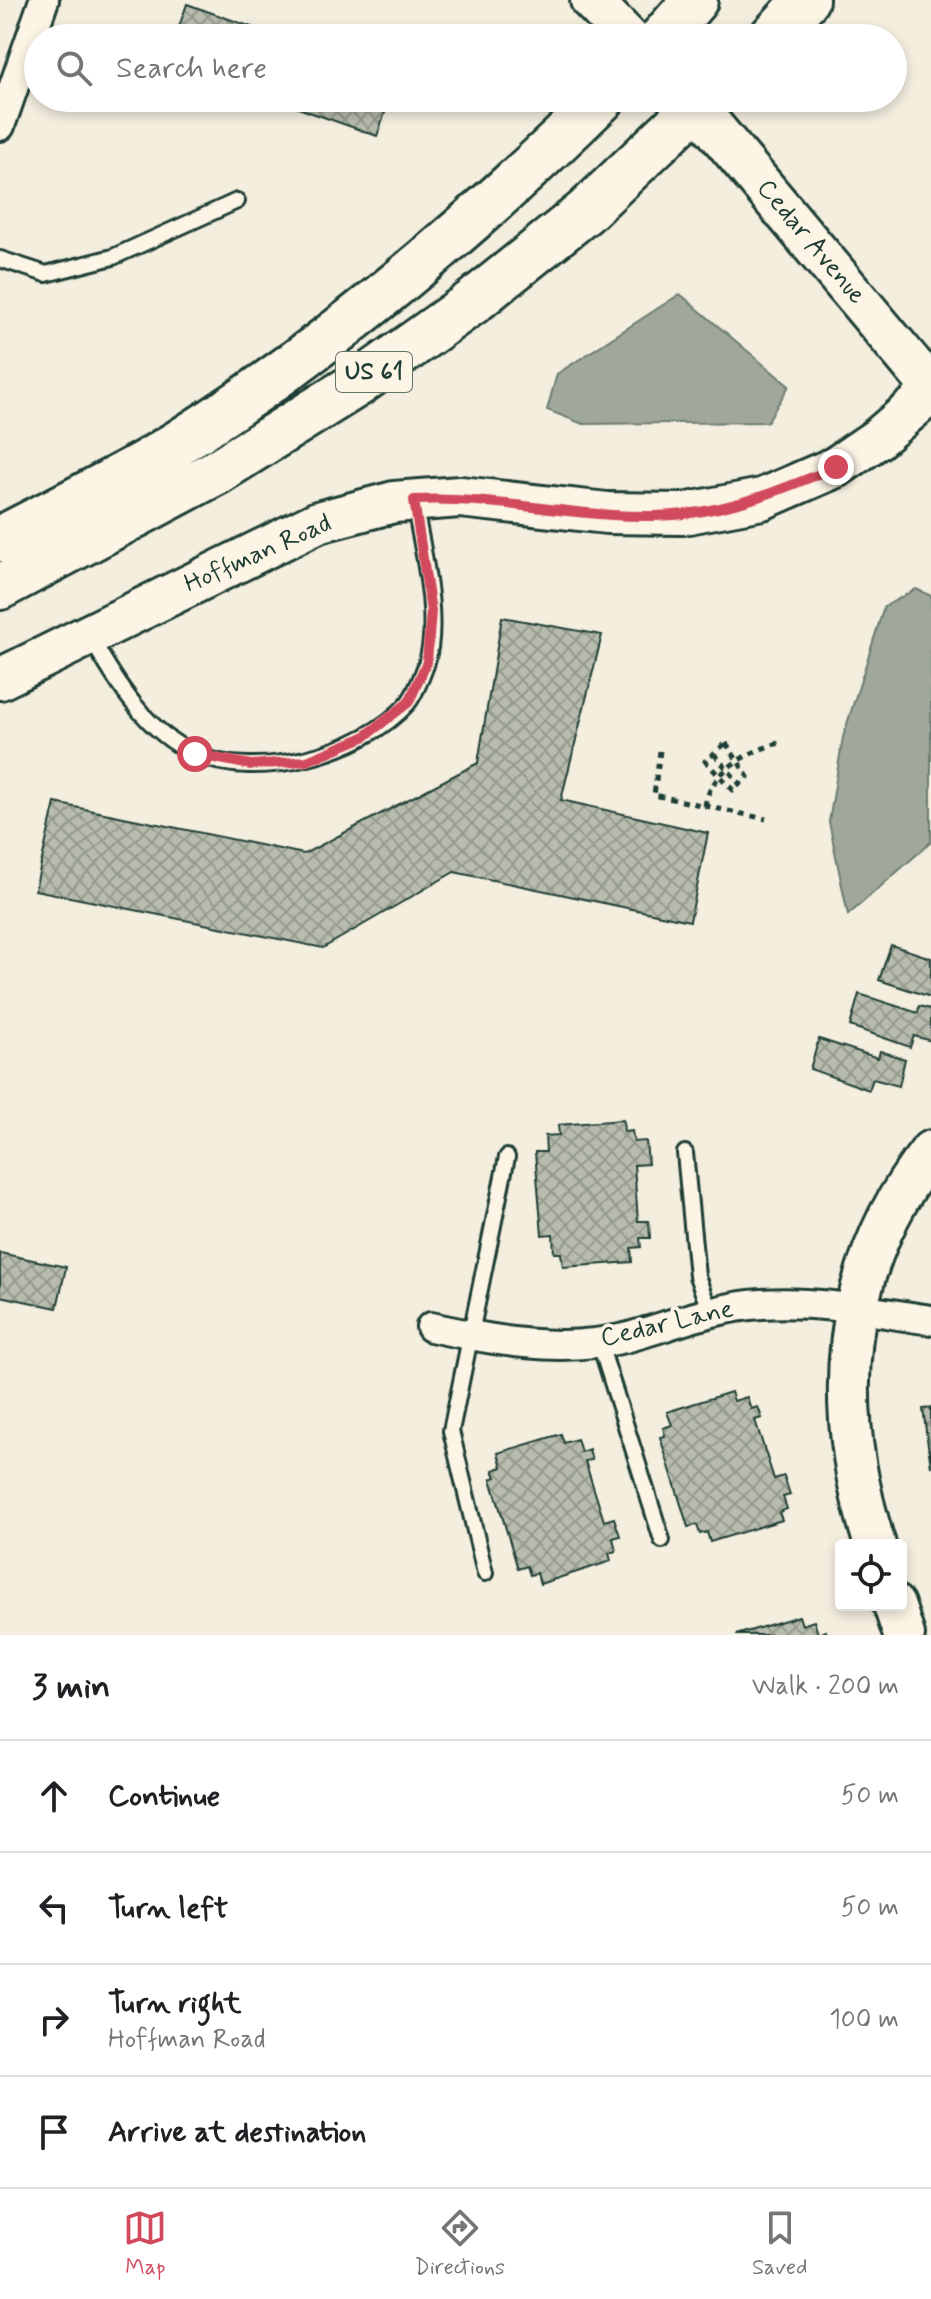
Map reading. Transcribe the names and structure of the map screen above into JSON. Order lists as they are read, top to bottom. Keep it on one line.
{"streets":{"main road":["US 61"],"street":["Cedar Avenue","Hoffman Road","Cedar Lane"]},"crossings":[["Cedar Avenue","Hoffman Road"]],"page":{"search":"Search here","heading":["3 min","Walk · 200 m"],"list":[["Continue","50 m"],["Turn left","50 m"],["Turn right","Hoffman Road","100 m"],"Arrive at destination"],"nav":["Map","Directions","Saved"]}}
